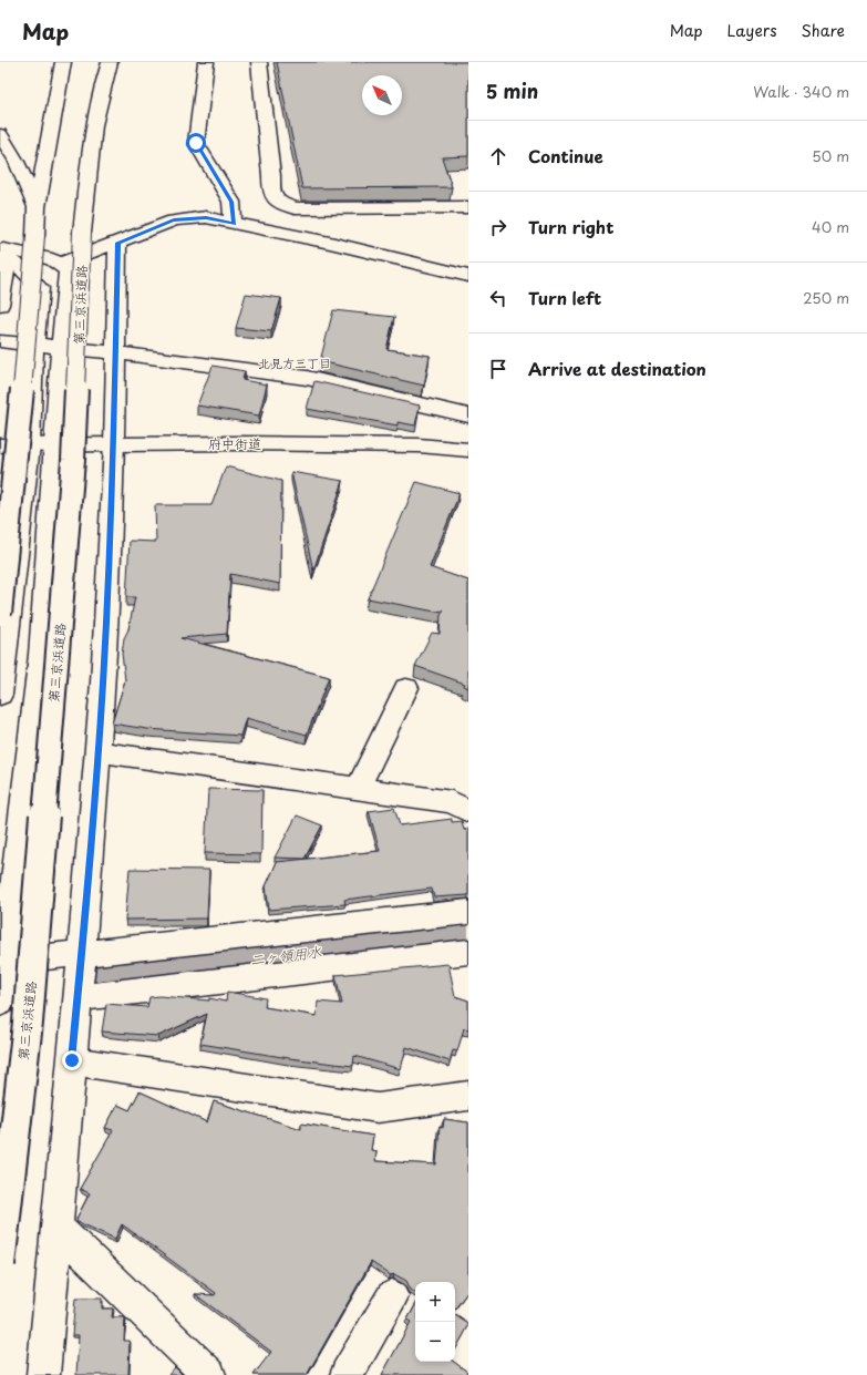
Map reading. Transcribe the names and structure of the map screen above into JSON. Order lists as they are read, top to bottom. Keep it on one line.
{"streets":{"main road":["第三京浜道路","府中街道"]},"districts":["北見方三丁目"],"water":["二ヶ領用水"],"north":"top left","page":{"header":"Map","nav":["Map","Layers","Share"],"heading":["5 min","Walk · 340 m"],"list":[["Continue","50 m"],["Turn right","40 m"],["Turn left","250 m"],"Arrive at destination"],"map_buttons":["+","−"]}}
